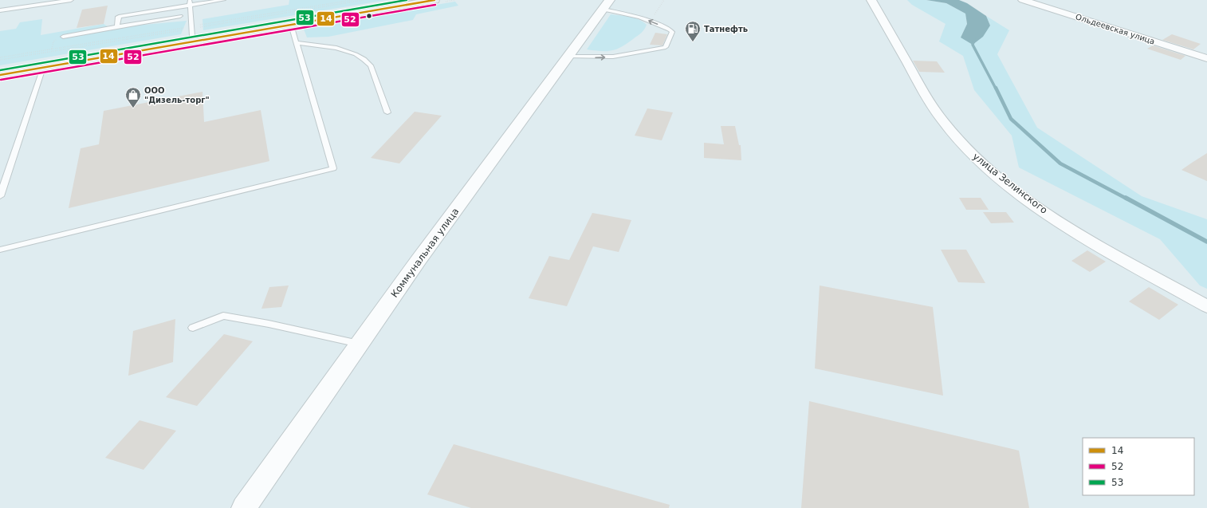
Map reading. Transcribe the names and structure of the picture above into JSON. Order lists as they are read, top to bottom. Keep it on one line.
{"streets":{"main road":["Коммунальная улица"],"street":["Ольдеевская улица","улица Зелинского"]},"places":{"fuel station":["Татнефть"],"shop":["ООО \"Дизель-торг\""]},"lines":["transit line 14","transit line 53","transit line 52"],"legend":["14","52","53"]}
